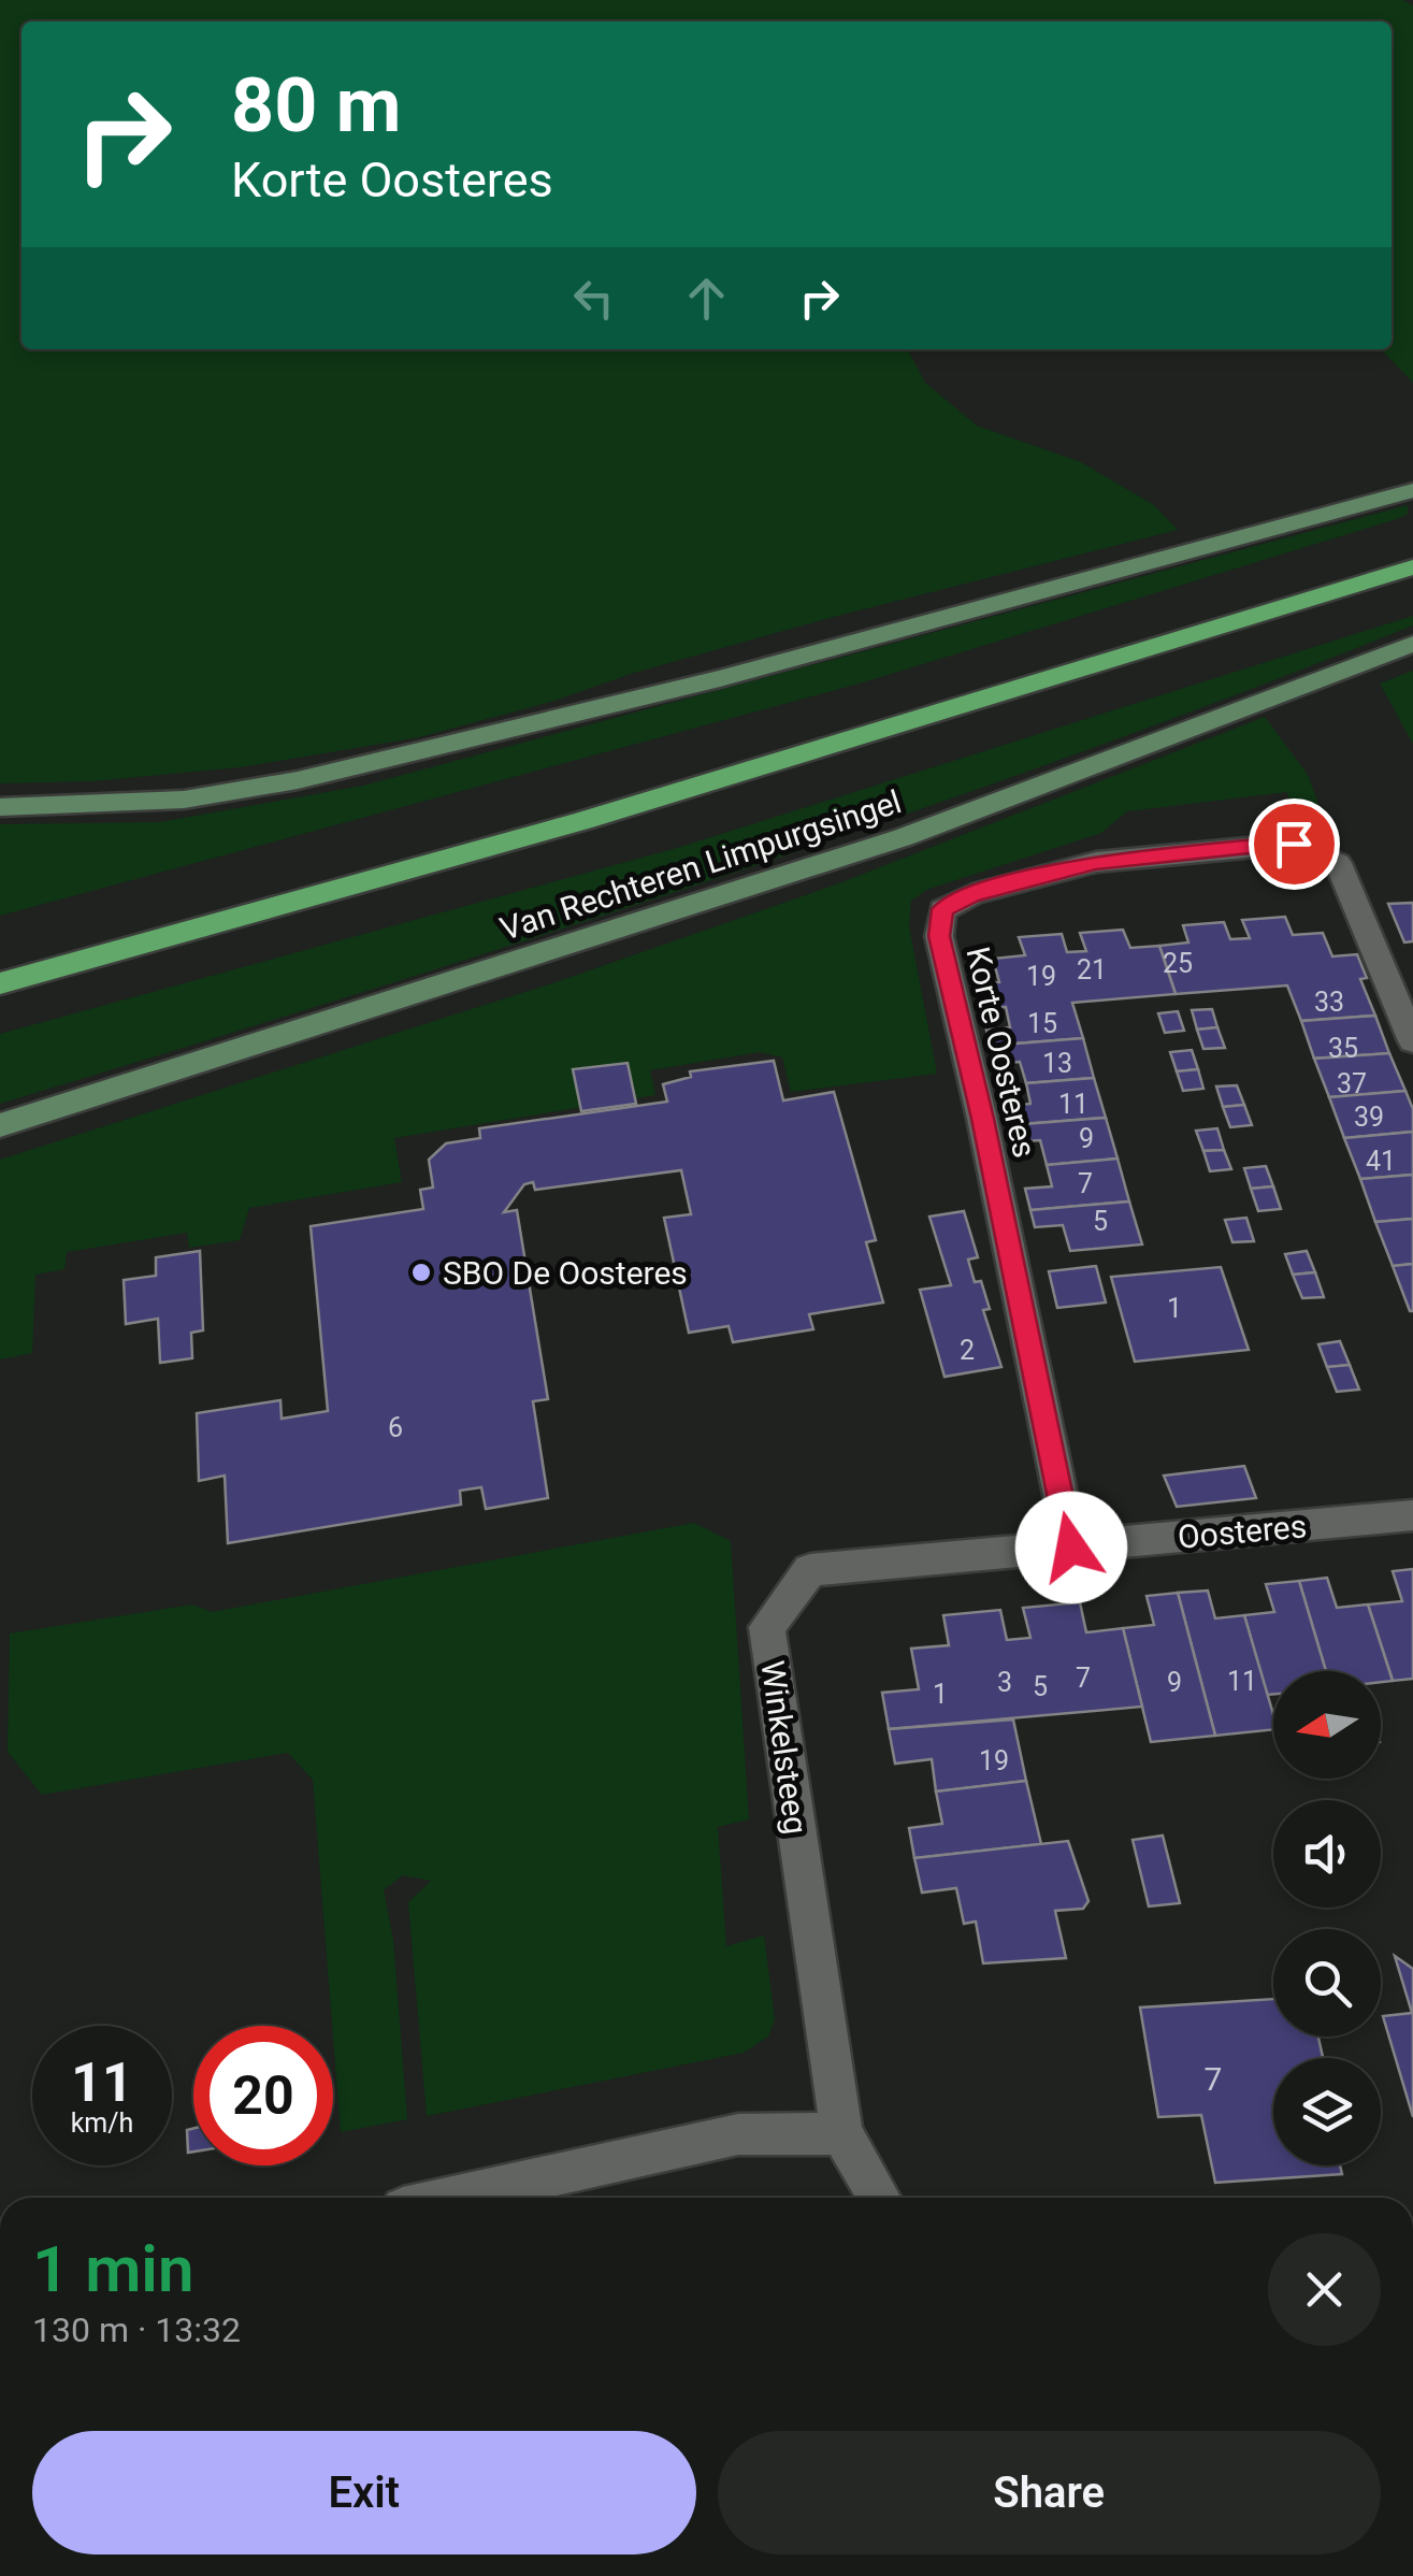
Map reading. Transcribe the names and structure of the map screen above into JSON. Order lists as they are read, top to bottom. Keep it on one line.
{"streets":{"main road":["Van Rechteren Limpurgsingel"],"street":["Korte Oosteres","Oosteres","Winkelsteeg"]},"crossings":[["Korte Oosteres","Oosteres"],["Korte Oosteres","Winkelsteeg"],["Oosteres","Winkelsteeg"]],"places":["SBO De Oosteres"],"house_numbers":["25","21","19","33","15","35","13","37","11","39","9","41","7","5","1","2","6","7","11","3","9","5","1","19","7"],"north":"left","page":{"turn":["80 m","Korte Oosteres"],"speed":"11 km/h","limit":"20","heading":["1 min","130 m · 13:32"],"buttons":["Exit","Share"]}}
